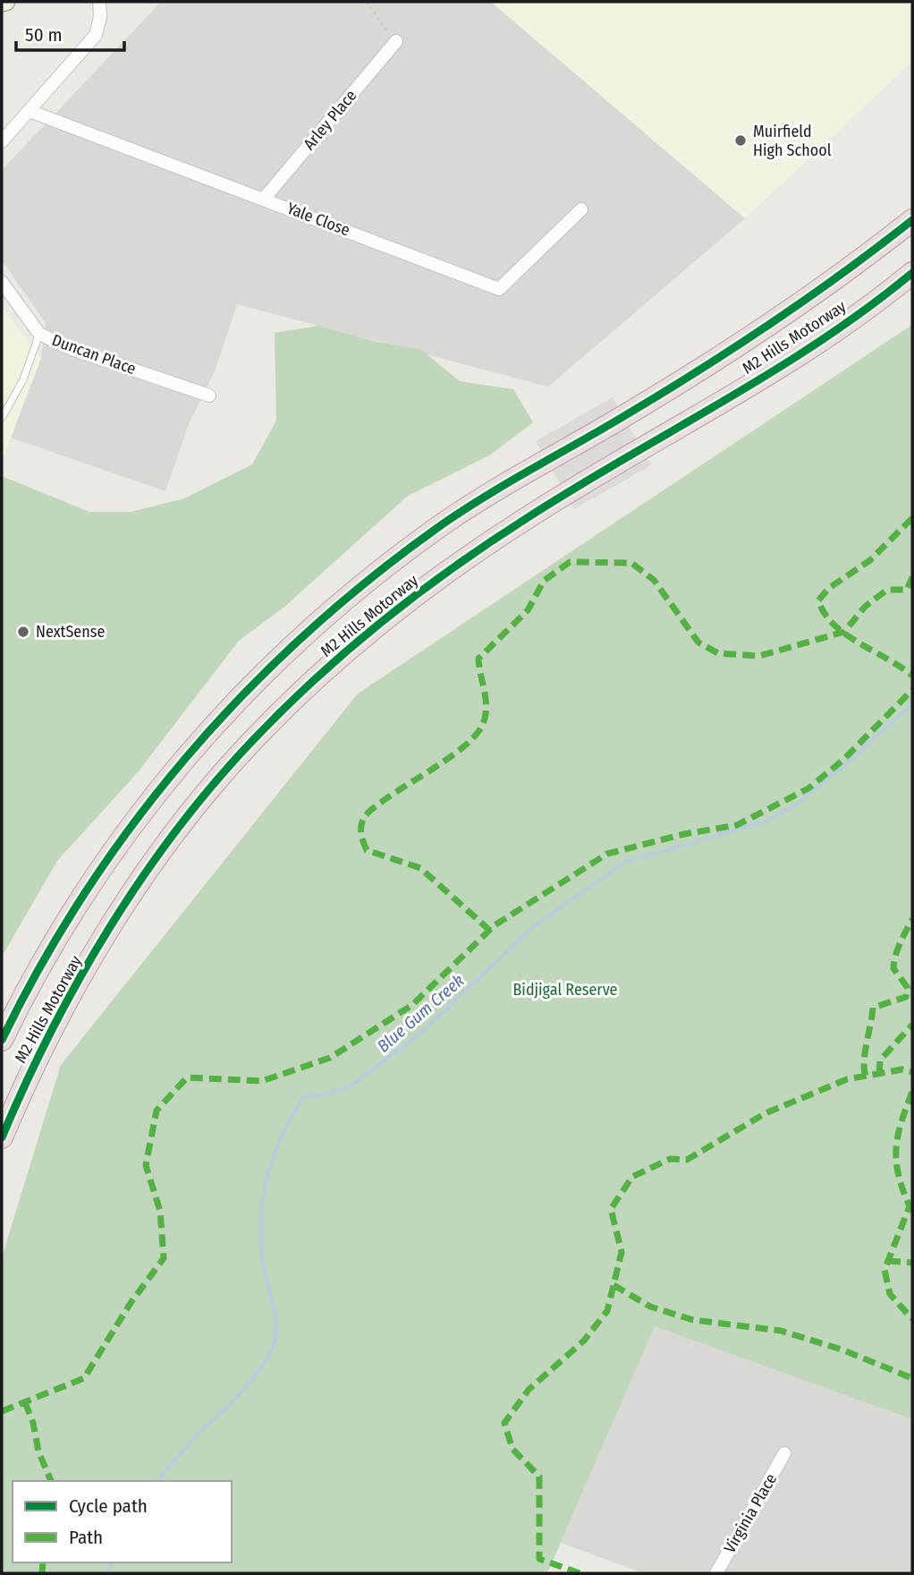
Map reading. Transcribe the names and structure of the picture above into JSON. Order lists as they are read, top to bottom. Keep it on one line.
{"streets":{"highway":["M2 Hills Motorway"],"street":["Arley Place","Yale Close","Duncan Place","Virginia Place"]},"crossings":[["Arley Place","Yale Close"]],"water":["Blue Gum Creek"],"parks":["Bidjigal Reserve"],"places":["Muirfield High School","NextSense"],"legend":["Cycle path","Path"],"scale_bar":"50 m"}
